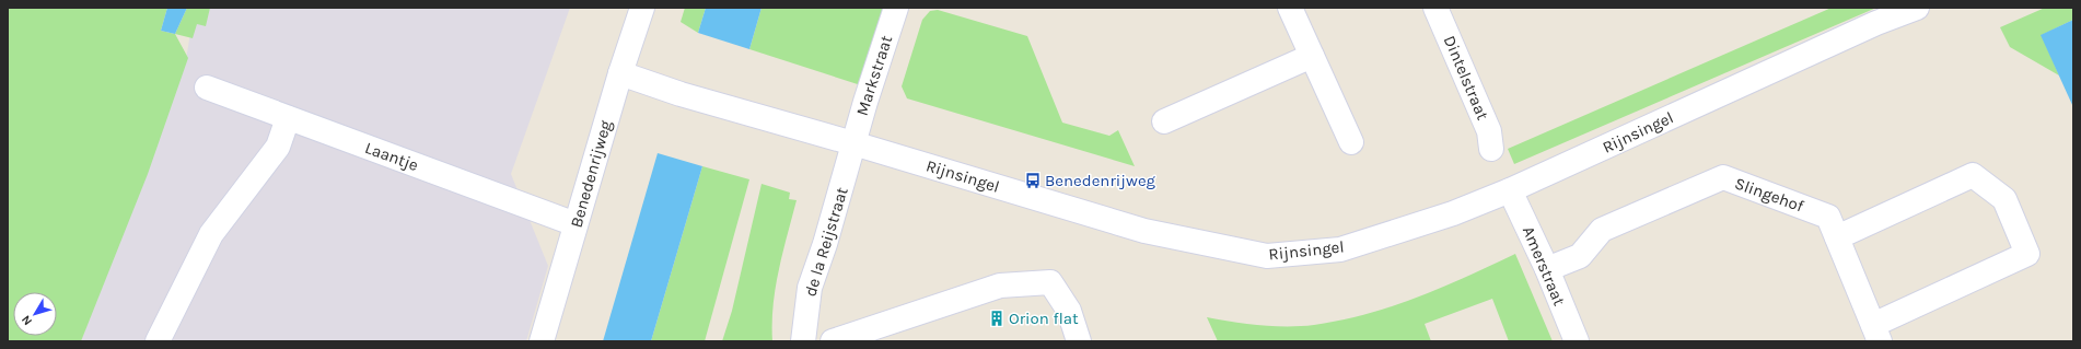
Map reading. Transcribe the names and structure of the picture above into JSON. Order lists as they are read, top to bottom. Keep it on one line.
{"streets":{"street":["Markstraat","Dintelstraat","Rijnsingel","Laantje","Benedenrijweg","Slingehof","de la Reijstraat","Amerstraat"]},"crossings":[["Markstraat","Rijnsingel"],["Markstraat","de la Reijstraat"],["Rijnsingel","Benedenrijweg"],["Rijnsingel","de la Reijstraat"],["Rijnsingel","Amerstraat"],["Laantje","Benedenrijweg"],["Slingehof","Amerstraat"]],"places":{"bus stop":["Benedenrijweg"],"building":["Orion flat"]},"north":"bottom left"}
